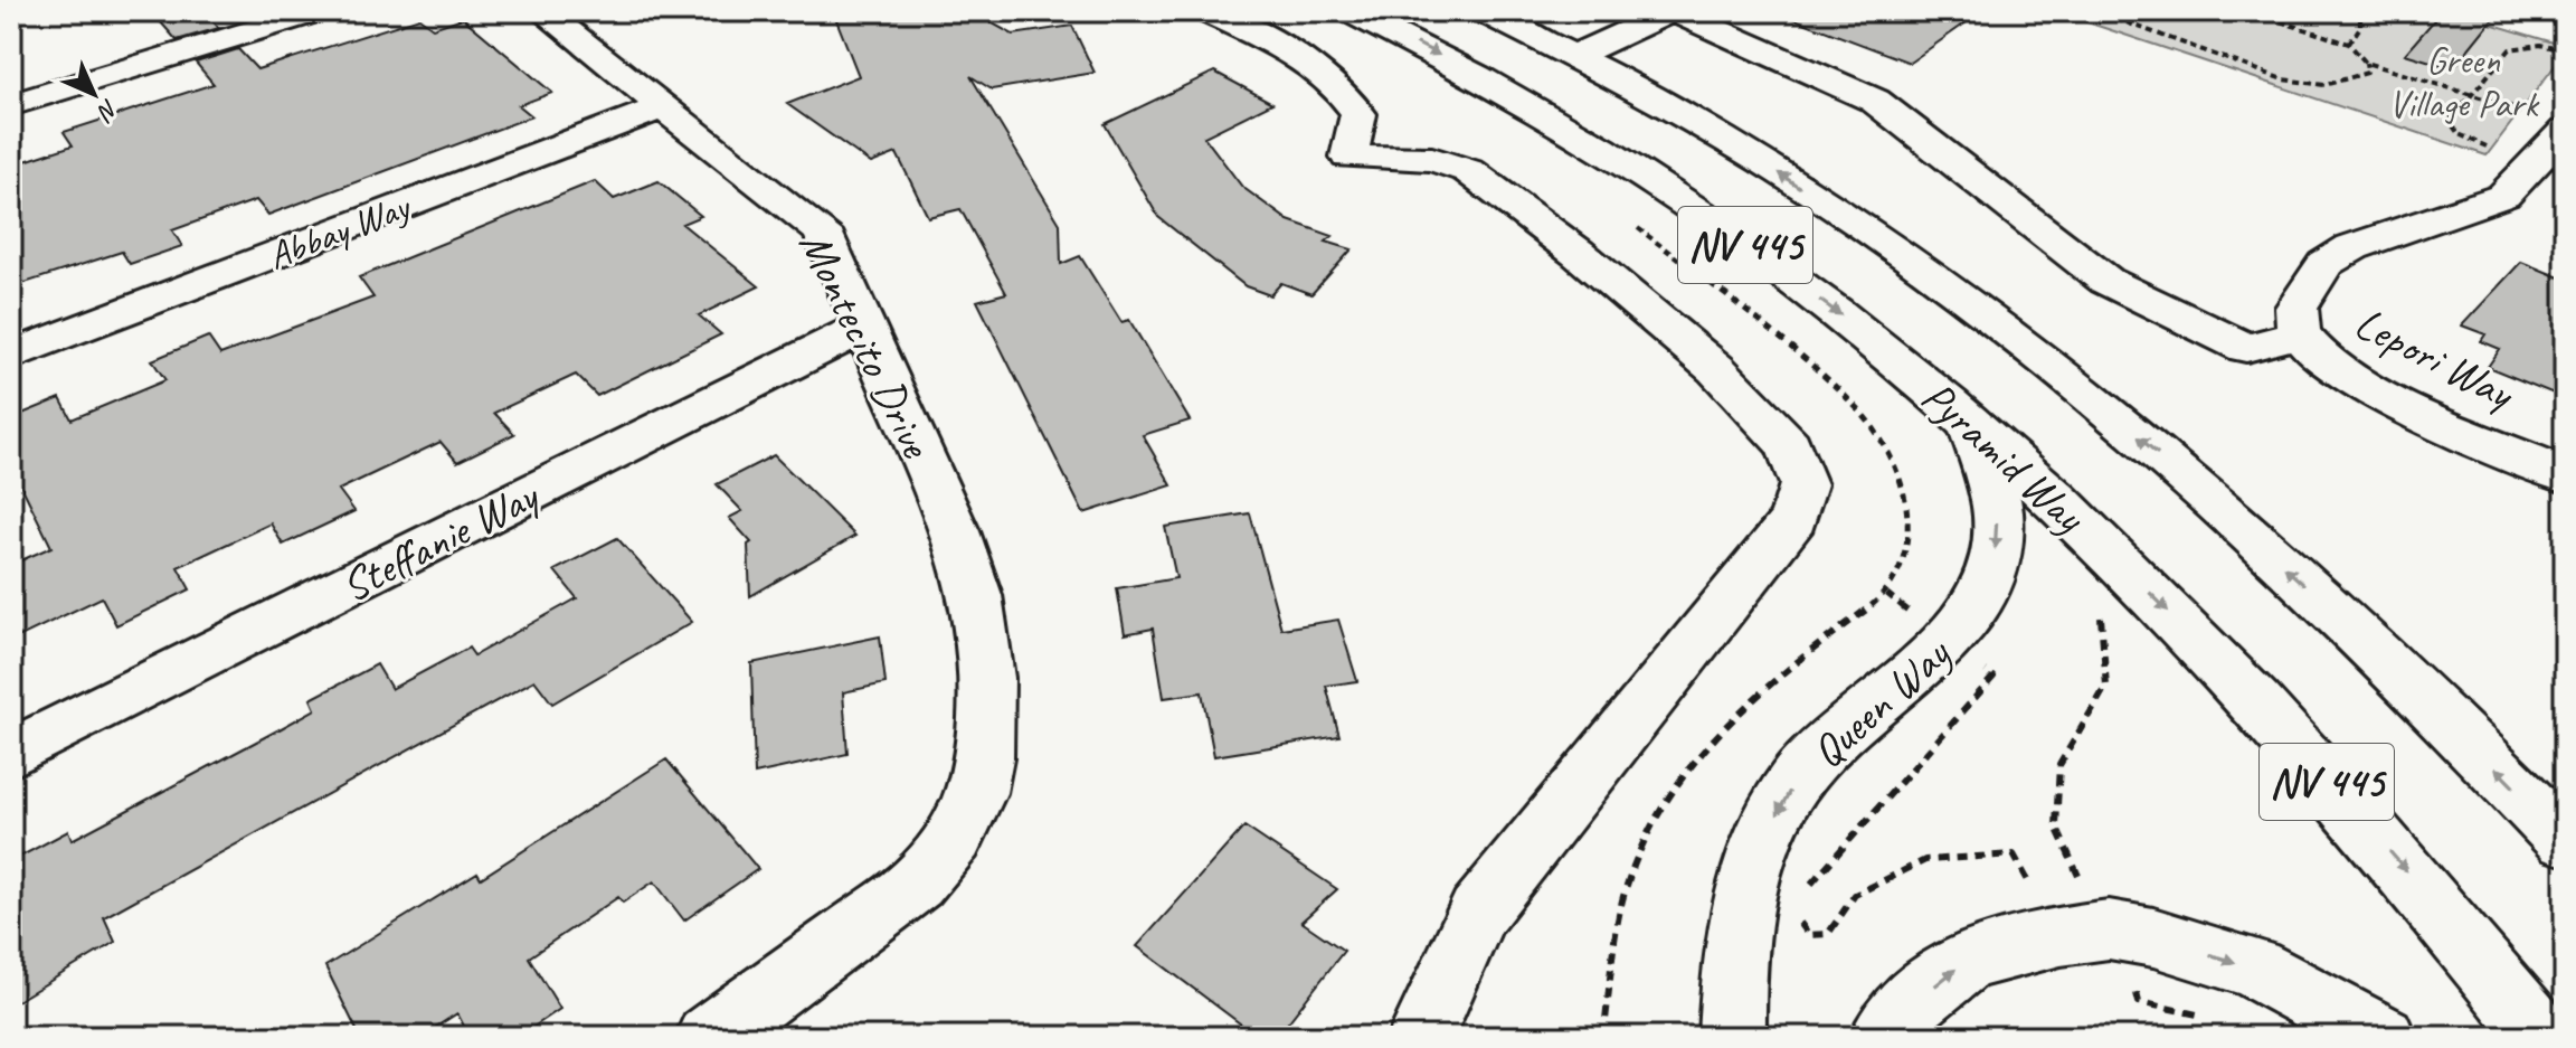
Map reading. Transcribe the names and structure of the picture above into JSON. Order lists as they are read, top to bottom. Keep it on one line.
{"streets":{"street":["Abbay Way","NV 445","Montecito Drive","Lepori Way","Pyramid Way","Steffanie Way","Queen Way"]},"crossings":[["Abbay Way","Montecito Drive"],["Montecito Drive","Steffanie Way"],["Pyramid Way","Queen Way"]],"one_way":["Queen Way"],"parks":["Green Village Park"],"north":"bottom right"}
